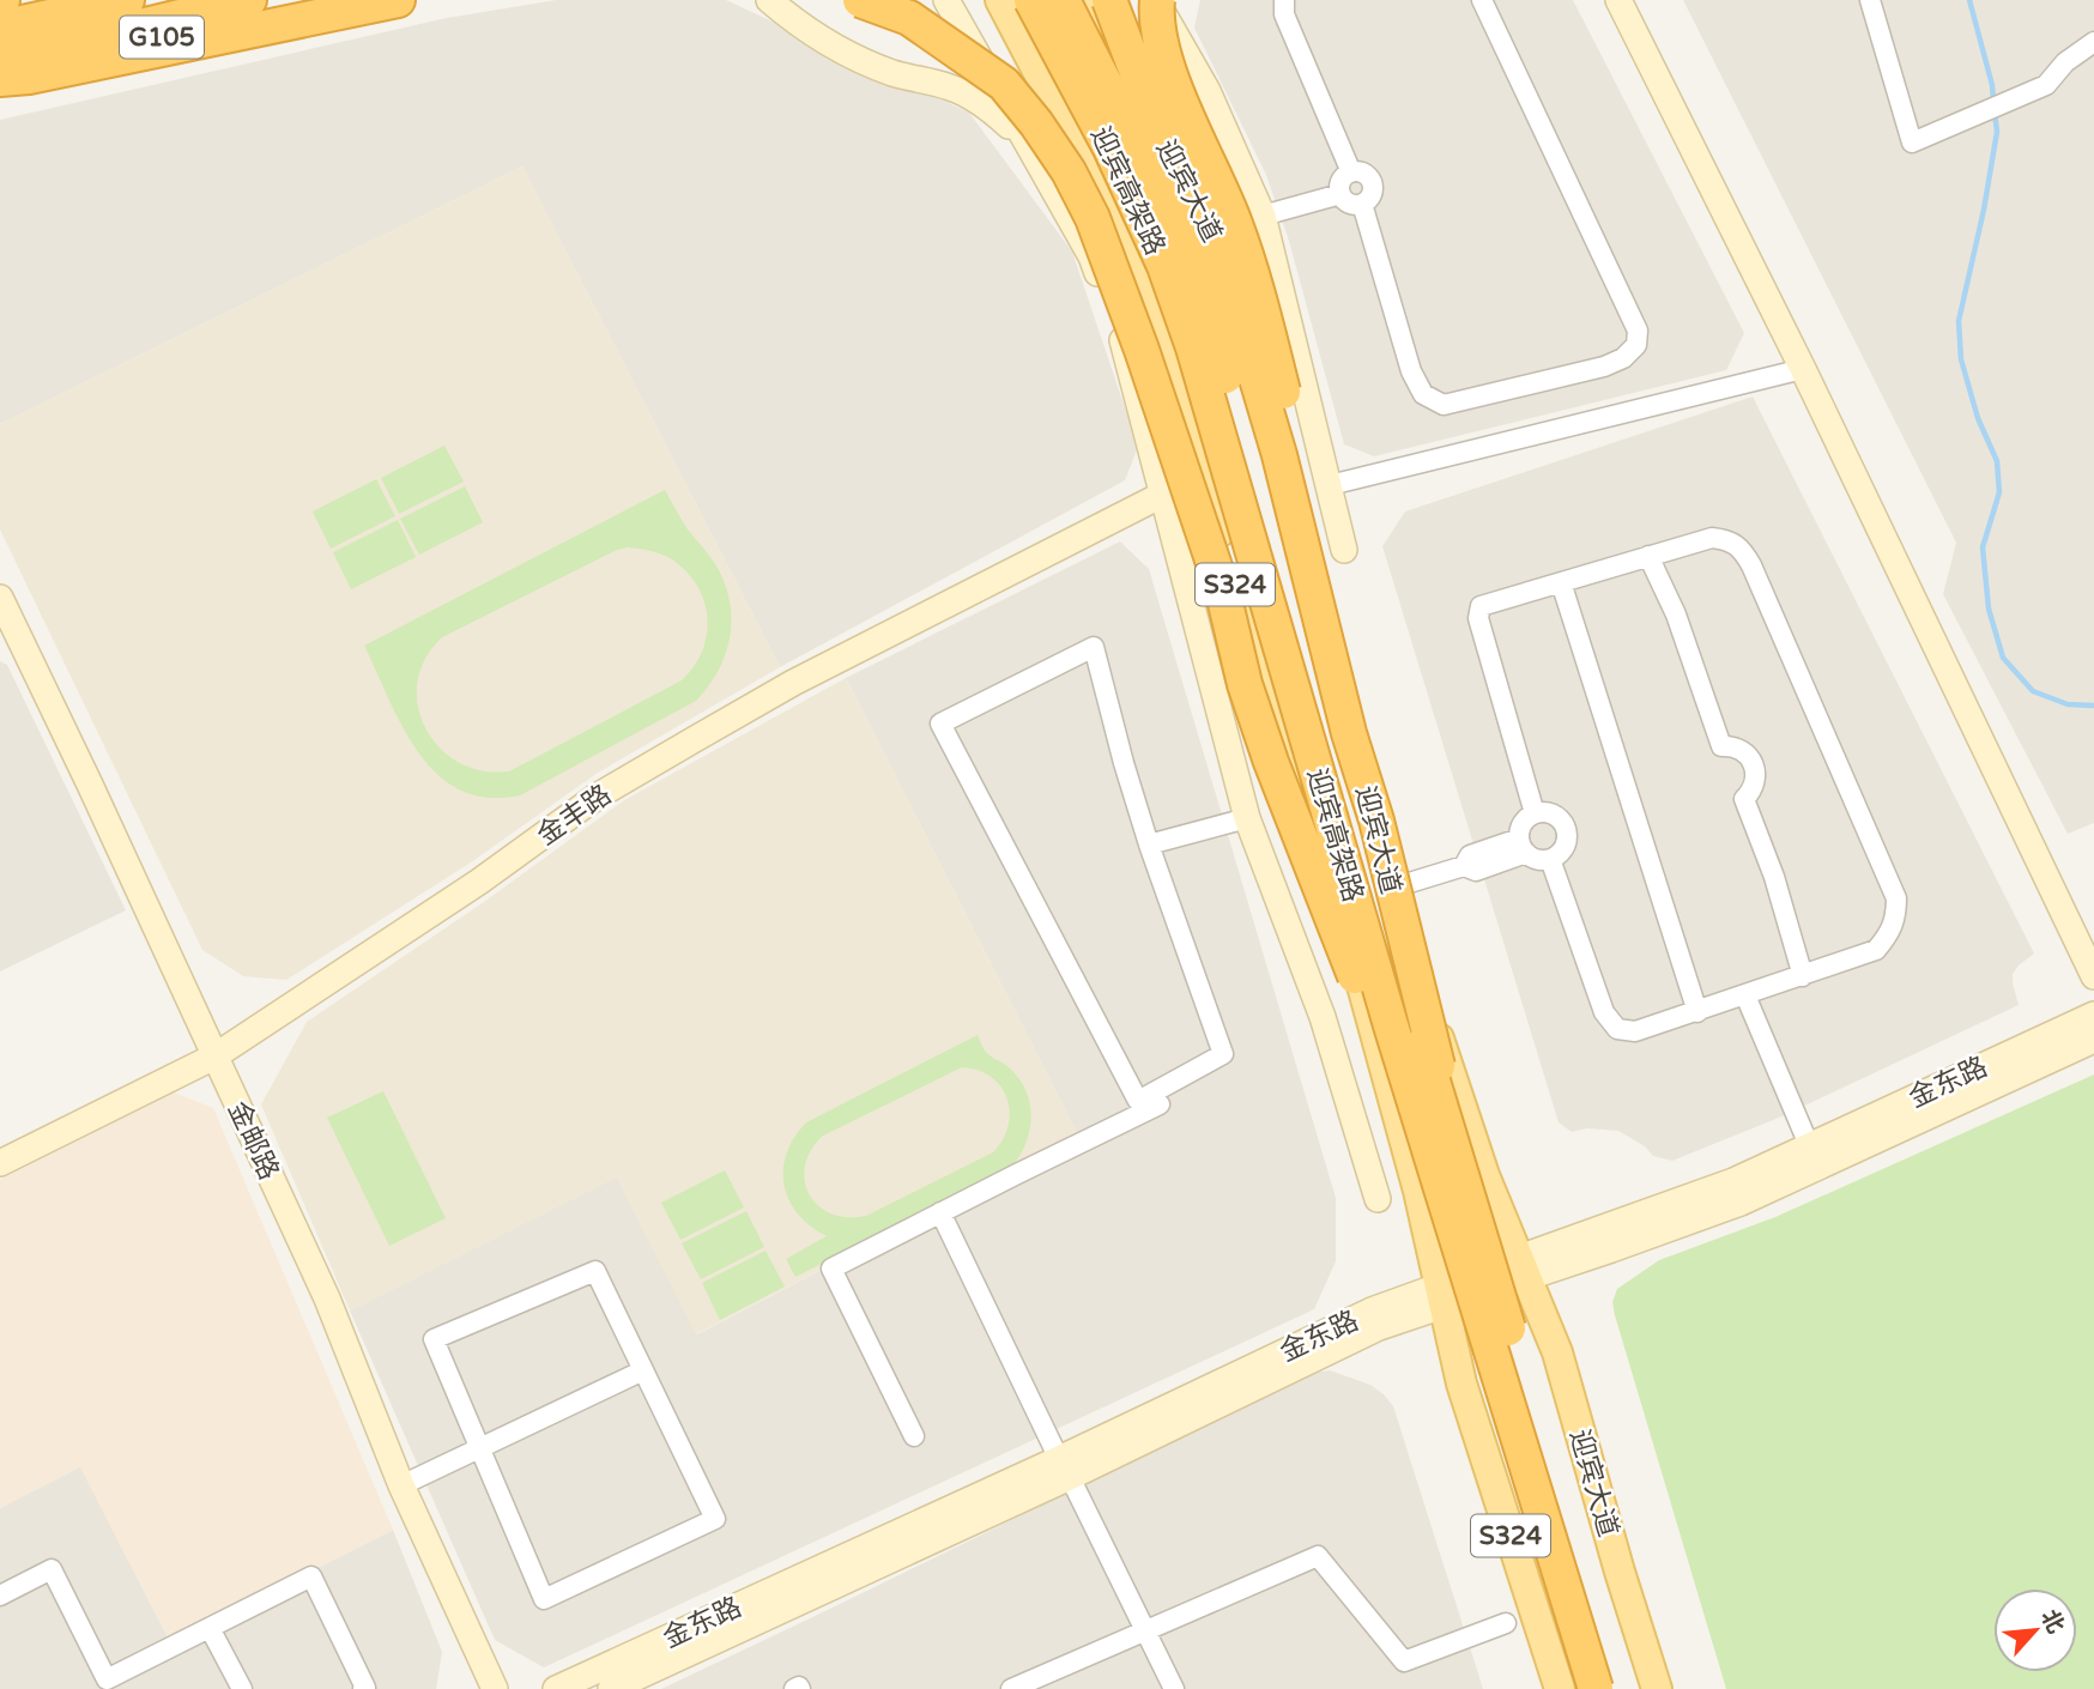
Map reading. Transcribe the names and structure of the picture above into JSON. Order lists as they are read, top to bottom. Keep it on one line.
{"streets":{"highway":["G105","迎宾高架路"],"main road":["迎宾大道","S324"],"street":["金丰路","金东路","金邮路"]},"crossings":[["迎宾高架路","迎宾大道"],["迎宾高架路","金东路"],["迎宾大道","金东路"],["金丰路","金邮路"]],"north":"top right"}
